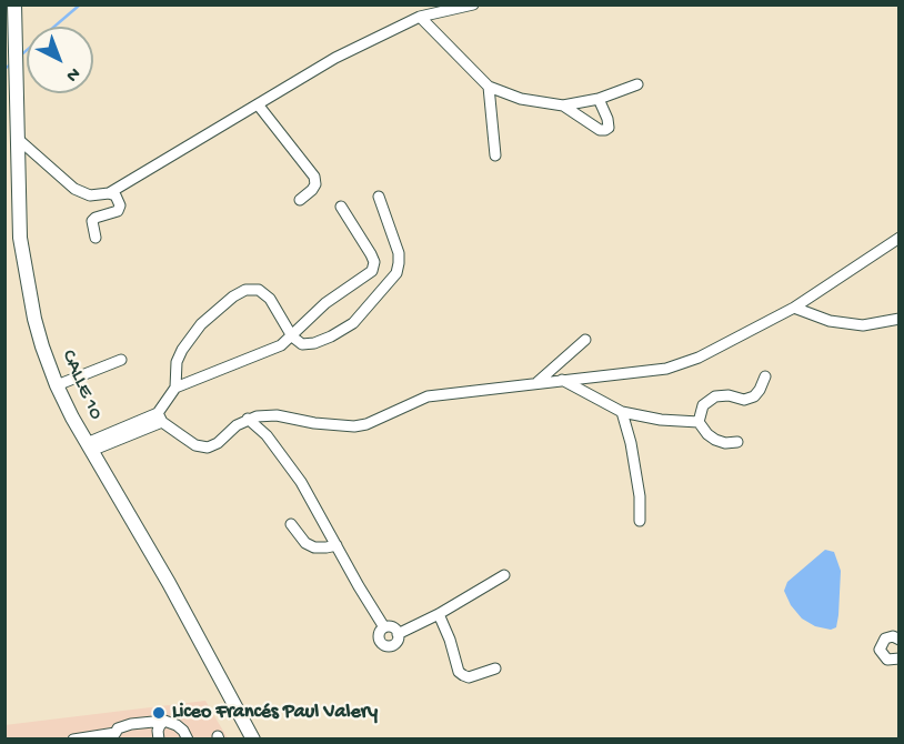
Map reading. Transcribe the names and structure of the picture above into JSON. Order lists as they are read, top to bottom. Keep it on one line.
{"streets":{"main road":["CALLE 10"]},"places":["Liceo Francés Paul Valery"],"north":"bottom right"}
